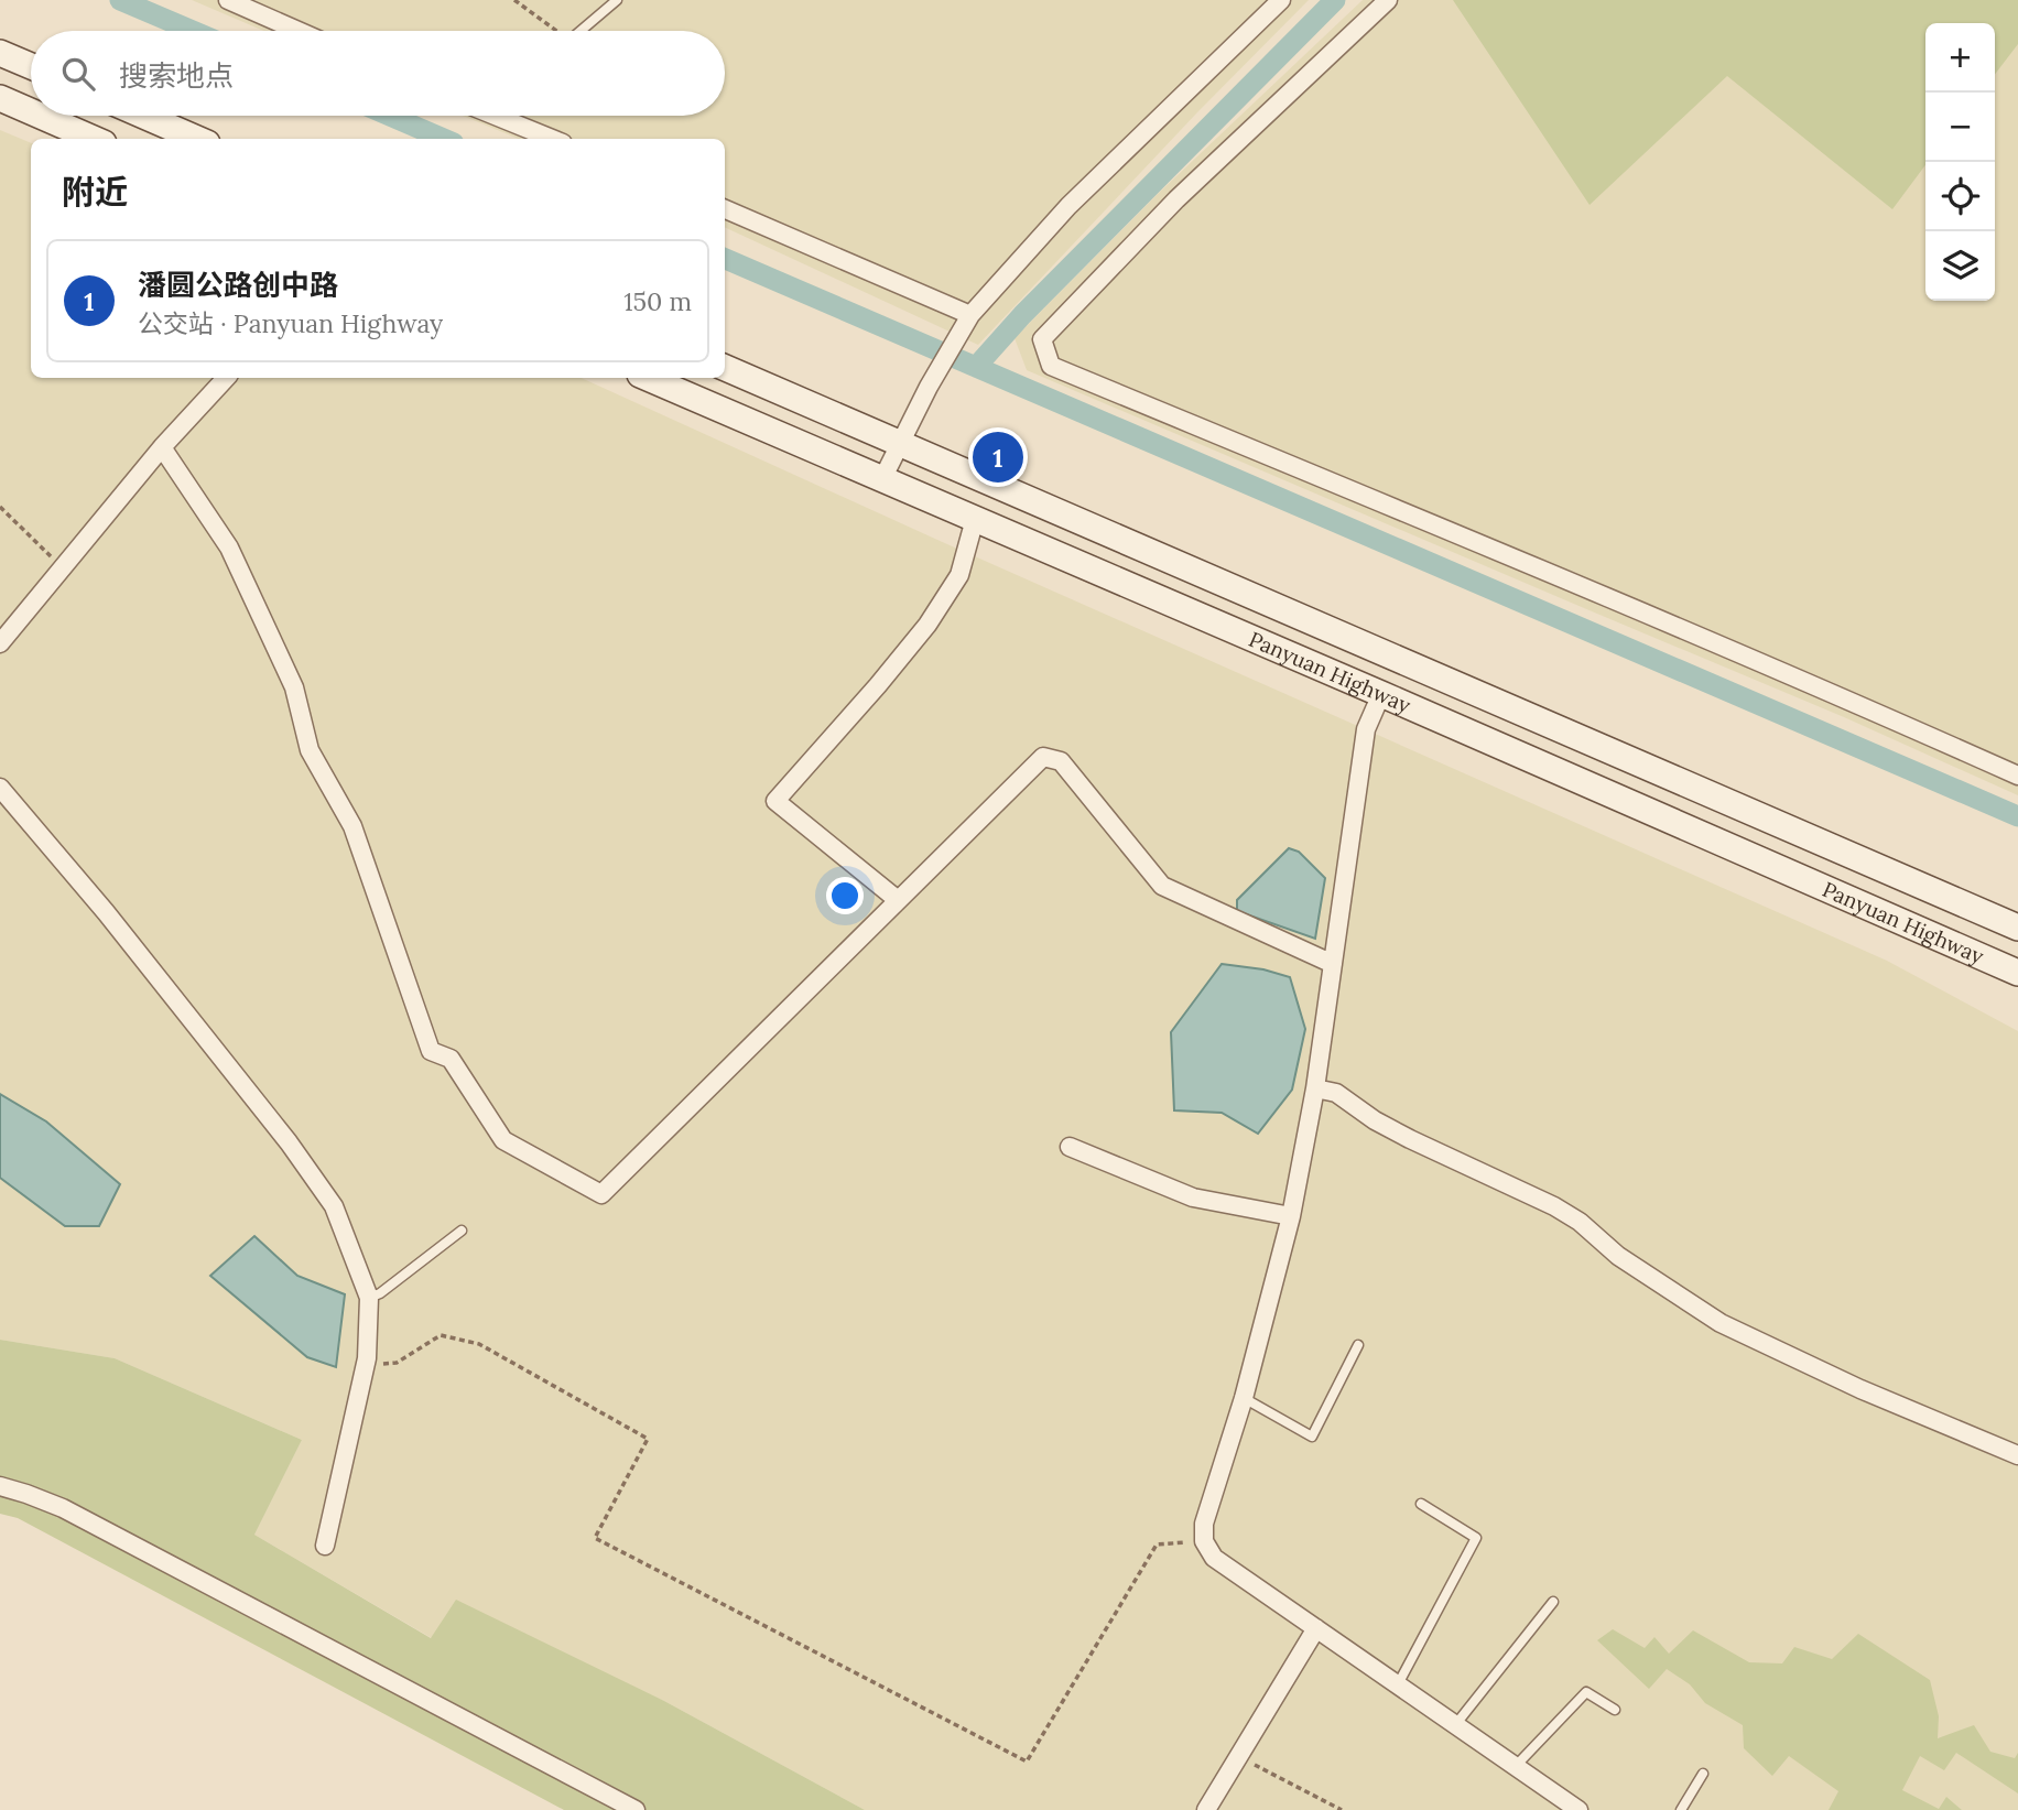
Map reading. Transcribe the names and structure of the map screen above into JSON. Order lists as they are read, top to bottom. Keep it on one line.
{"streets":{"main road":["Panyuan Highway"]},"page":{"map_buttons":["+","−"],"search":"搜索地点","heading":"附近","list":[{"mark":"1","name":"潘圆公路创中路","note":"公交站 · Panyuan Highway","value":"150 m"}],"pins":"1"}}
